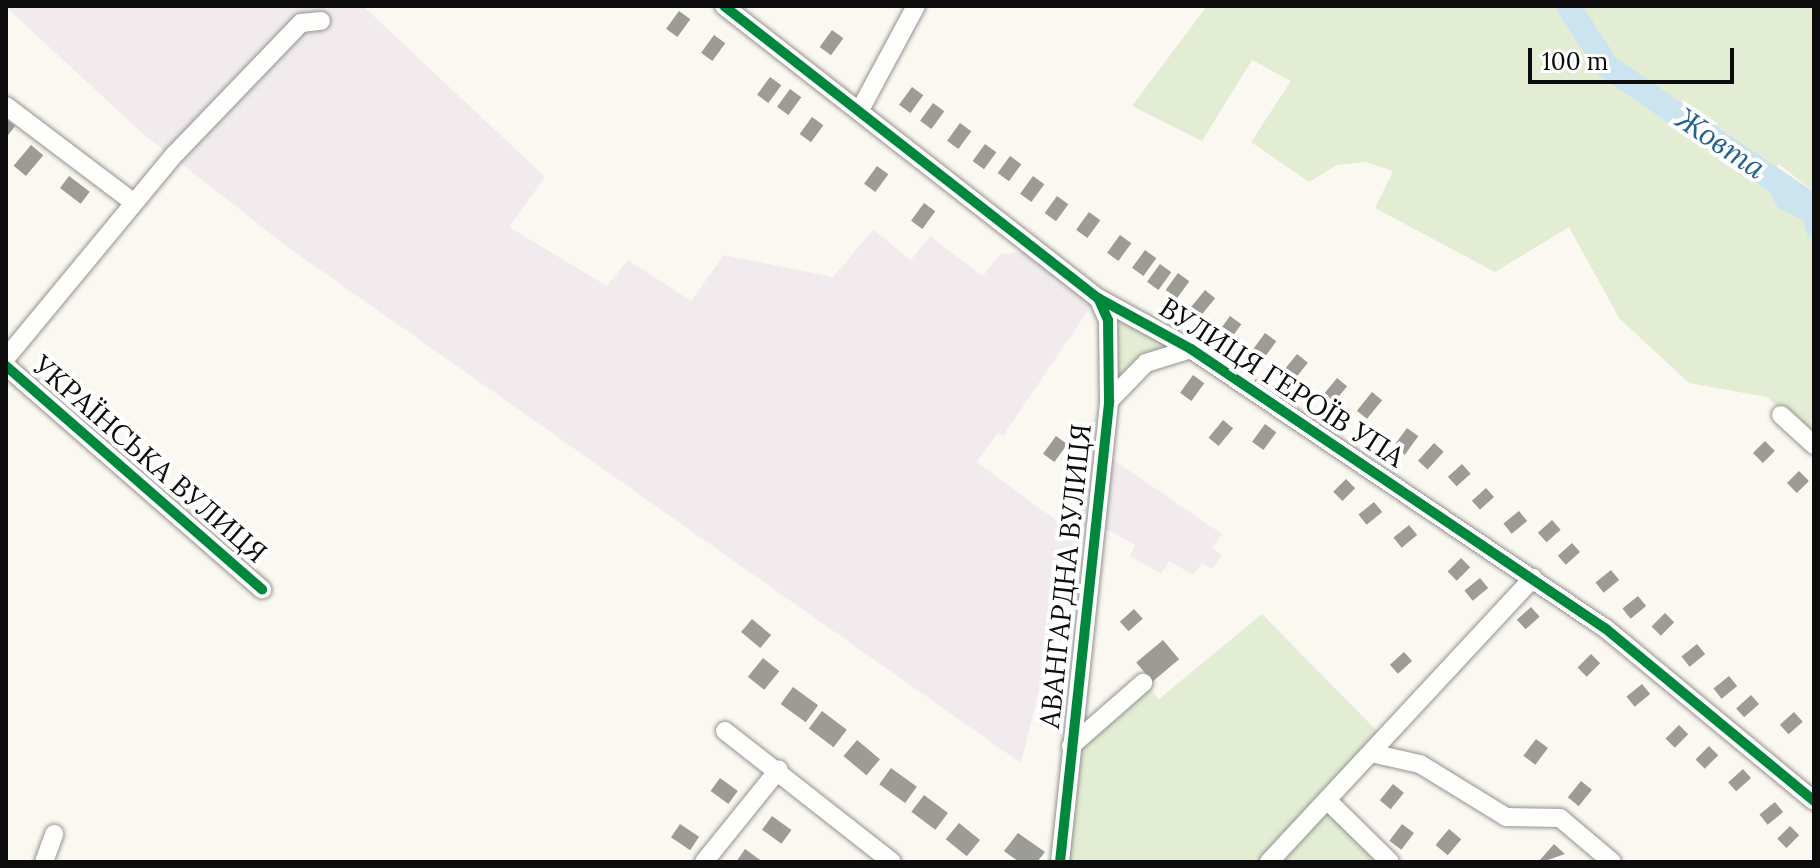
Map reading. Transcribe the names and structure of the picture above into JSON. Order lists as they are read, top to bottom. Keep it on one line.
{"streets":{"street":["ВУЛИЦЯ ГЕРОЇВ УПА","УКРАЇНСЬКА ВУЛИЦЯ","АВАНГАРДНА ВУЛИЦЯ"]},"crossings":[["ВУЛИЦЯ ГЕРОЇВ УПА","АВАНГАРДНА ВУЛИЦЯ"]],"water":["Жовта"],"scale_bar":"100 m"}
